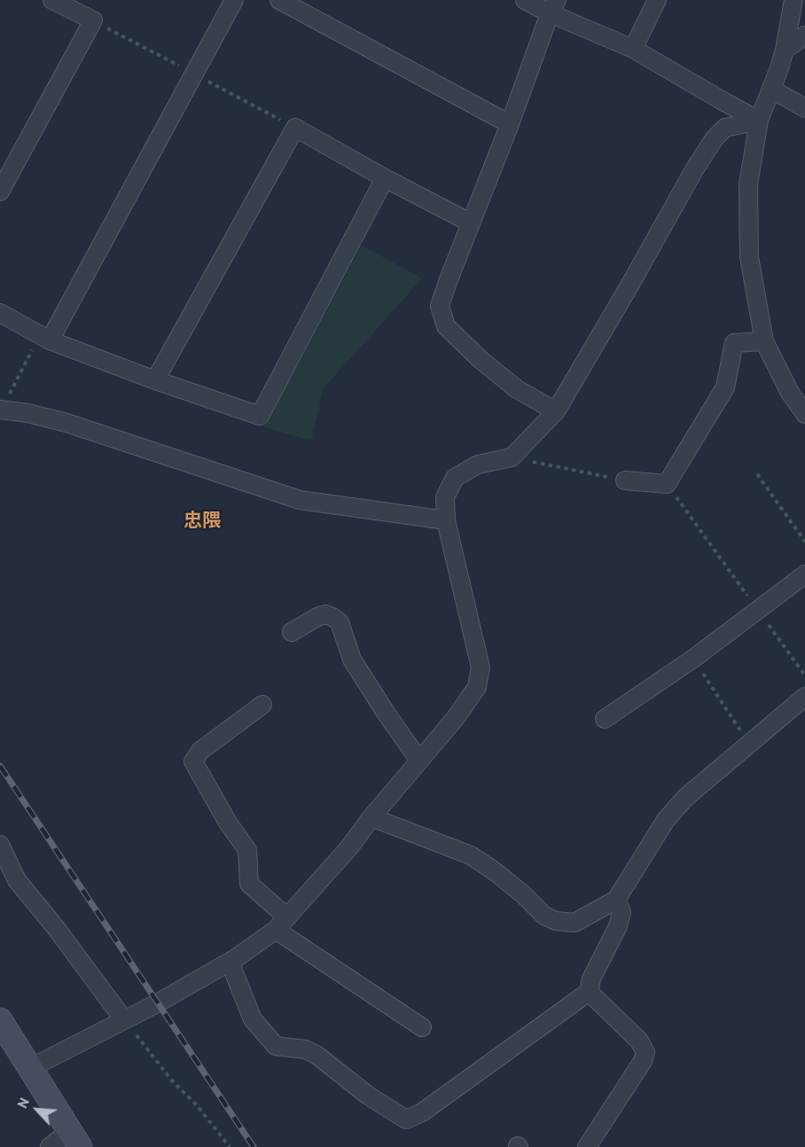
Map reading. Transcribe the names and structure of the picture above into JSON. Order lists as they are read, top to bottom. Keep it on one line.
{"districts":["忠隈"],"north":"top left"}
